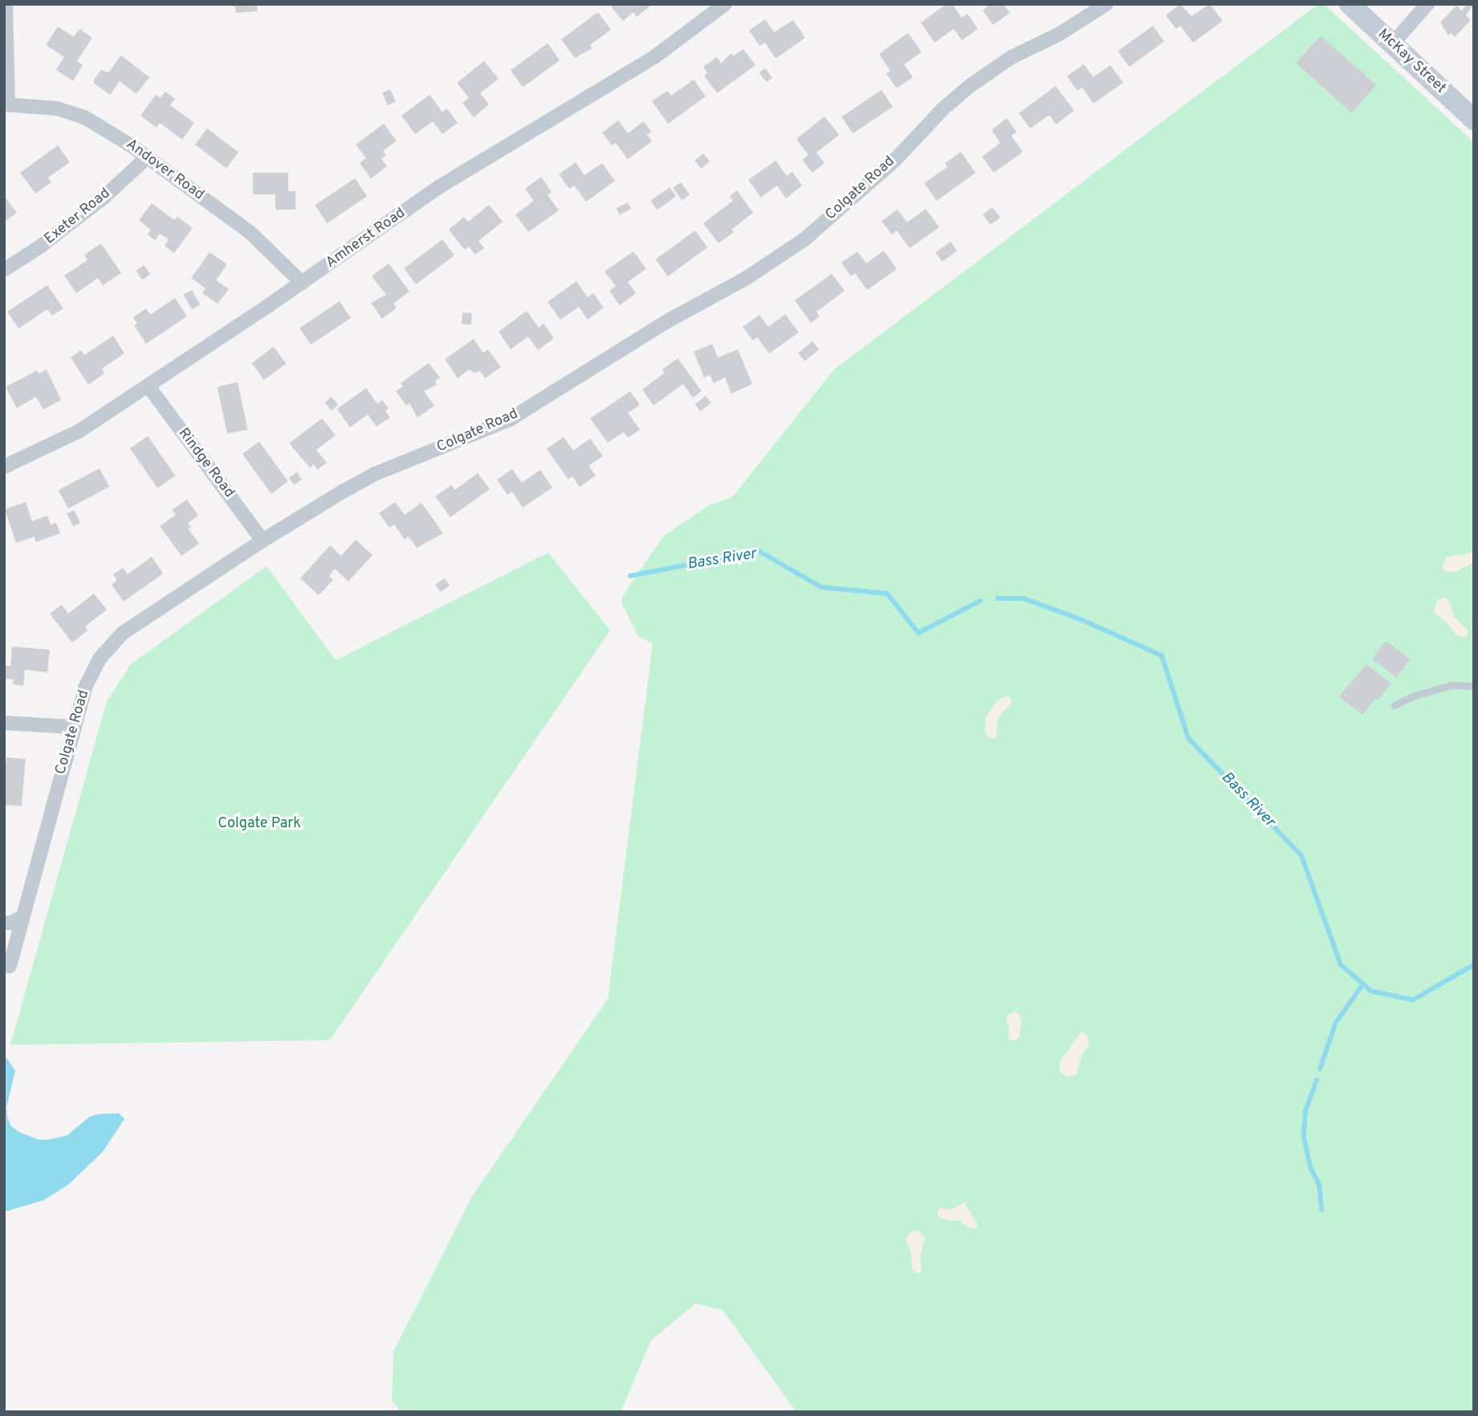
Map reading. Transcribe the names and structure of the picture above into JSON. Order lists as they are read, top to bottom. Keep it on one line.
{"streets":{"main road":["McKay Street"],"street":["Andover Road","Colgate Road","Exeter Road","Amherst Road","Rindge Road"]},"crossings":[["Andover Road","Exeter Road"],["Andover Road","Amherst Road"],["Colgate Road","Rindge Road"],["Amherst Road","Rindge Road"]],"water":["Bass River"],"parks":["Colgate Park"]}
